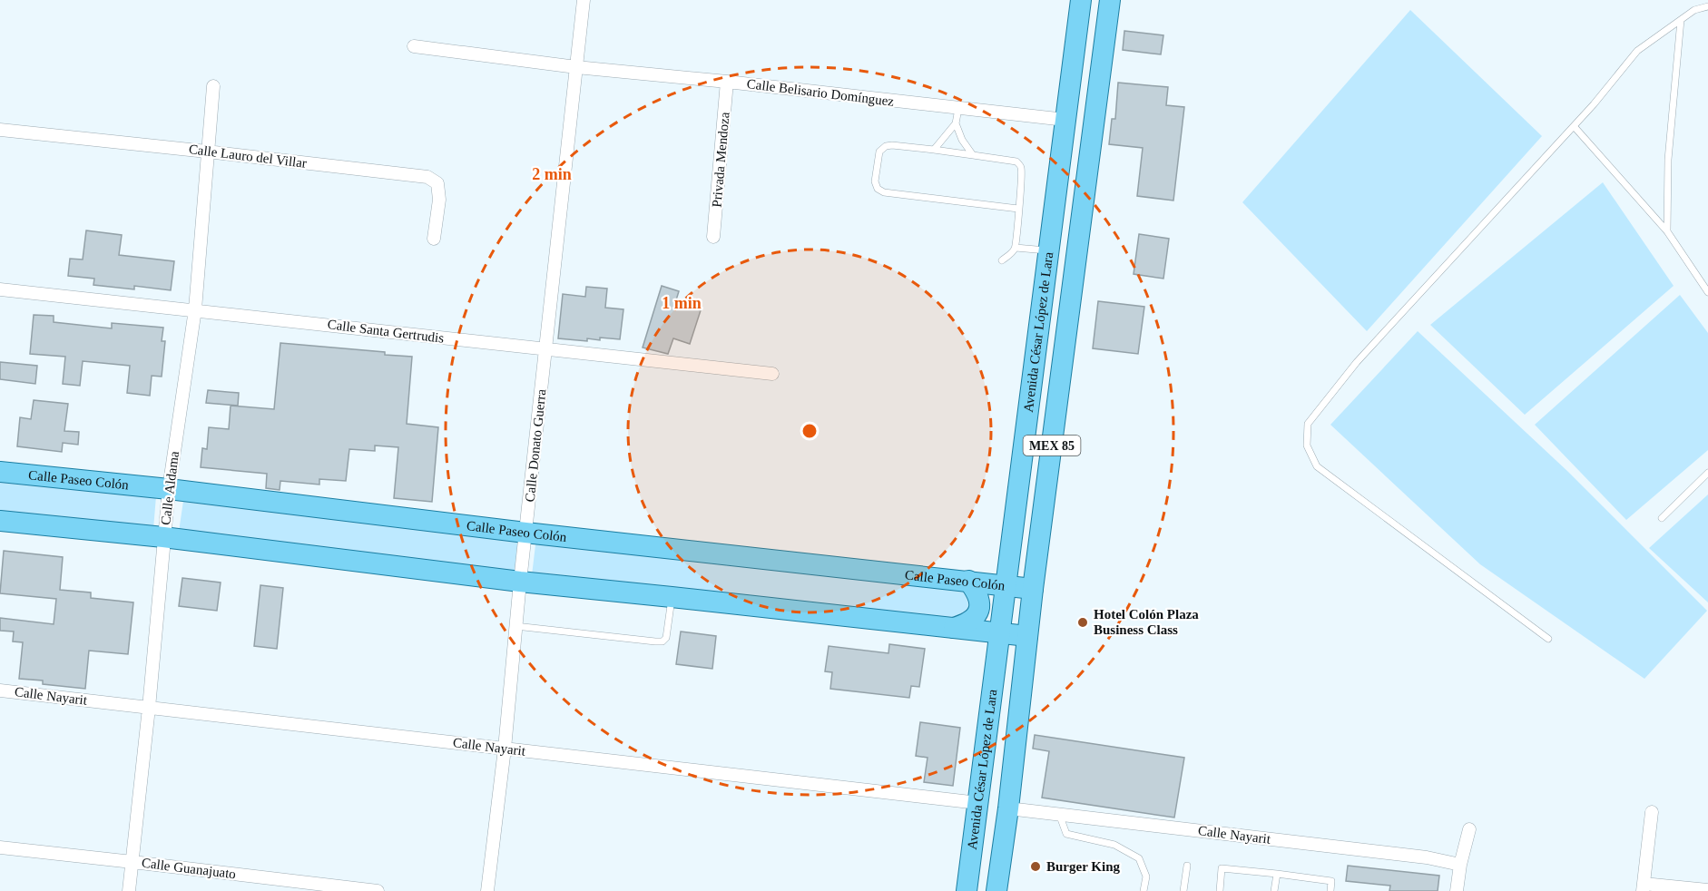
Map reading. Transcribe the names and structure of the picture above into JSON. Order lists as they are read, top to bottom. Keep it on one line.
{"streets":{"main road":["Avenida César López de Lara","MEX 85","Calle Paseo Colón"],"street":["Calle Belisario Domínguez","Calle Lauro del Villar","Privada Mendoza","Calle Santa Gertrudis","Calle Donato Guerra","Calle Aldama","Calle Nayarit","Calle Guanajuato"]},"crossings":[["Calle Belisario Domínguez","Privada Mendoza"],["Calle Belisario Domínguez","Avenida César López de Lara"],["Calle Belisario Domínguez","Calle Donato Guerra"],["Calle Lauro del Villar","Calle Aldama"],["Calle Santa Gertrudis","Calle Donato Guerra"],["Calle Santa Gertrudis","Calle Aldama"],["Avenida César López de Lara","Calle Paseo Colón"],["Avenida César López de Lara","Calle Nayarit"],["Calle Donato Guerra","Calle Paseo Colón"],["Calle Donato Guerra","Calle Nayarit"],["Calle Paseo Colón","Calle Aldama"],["Calle Aldama","Calle Nayarit"],["Calle Aldama","Calle Guanajuato"]],"places":["Hotel Colón Plaza Business Class","Burger King"],"rings":["2 min","1 min"]}
